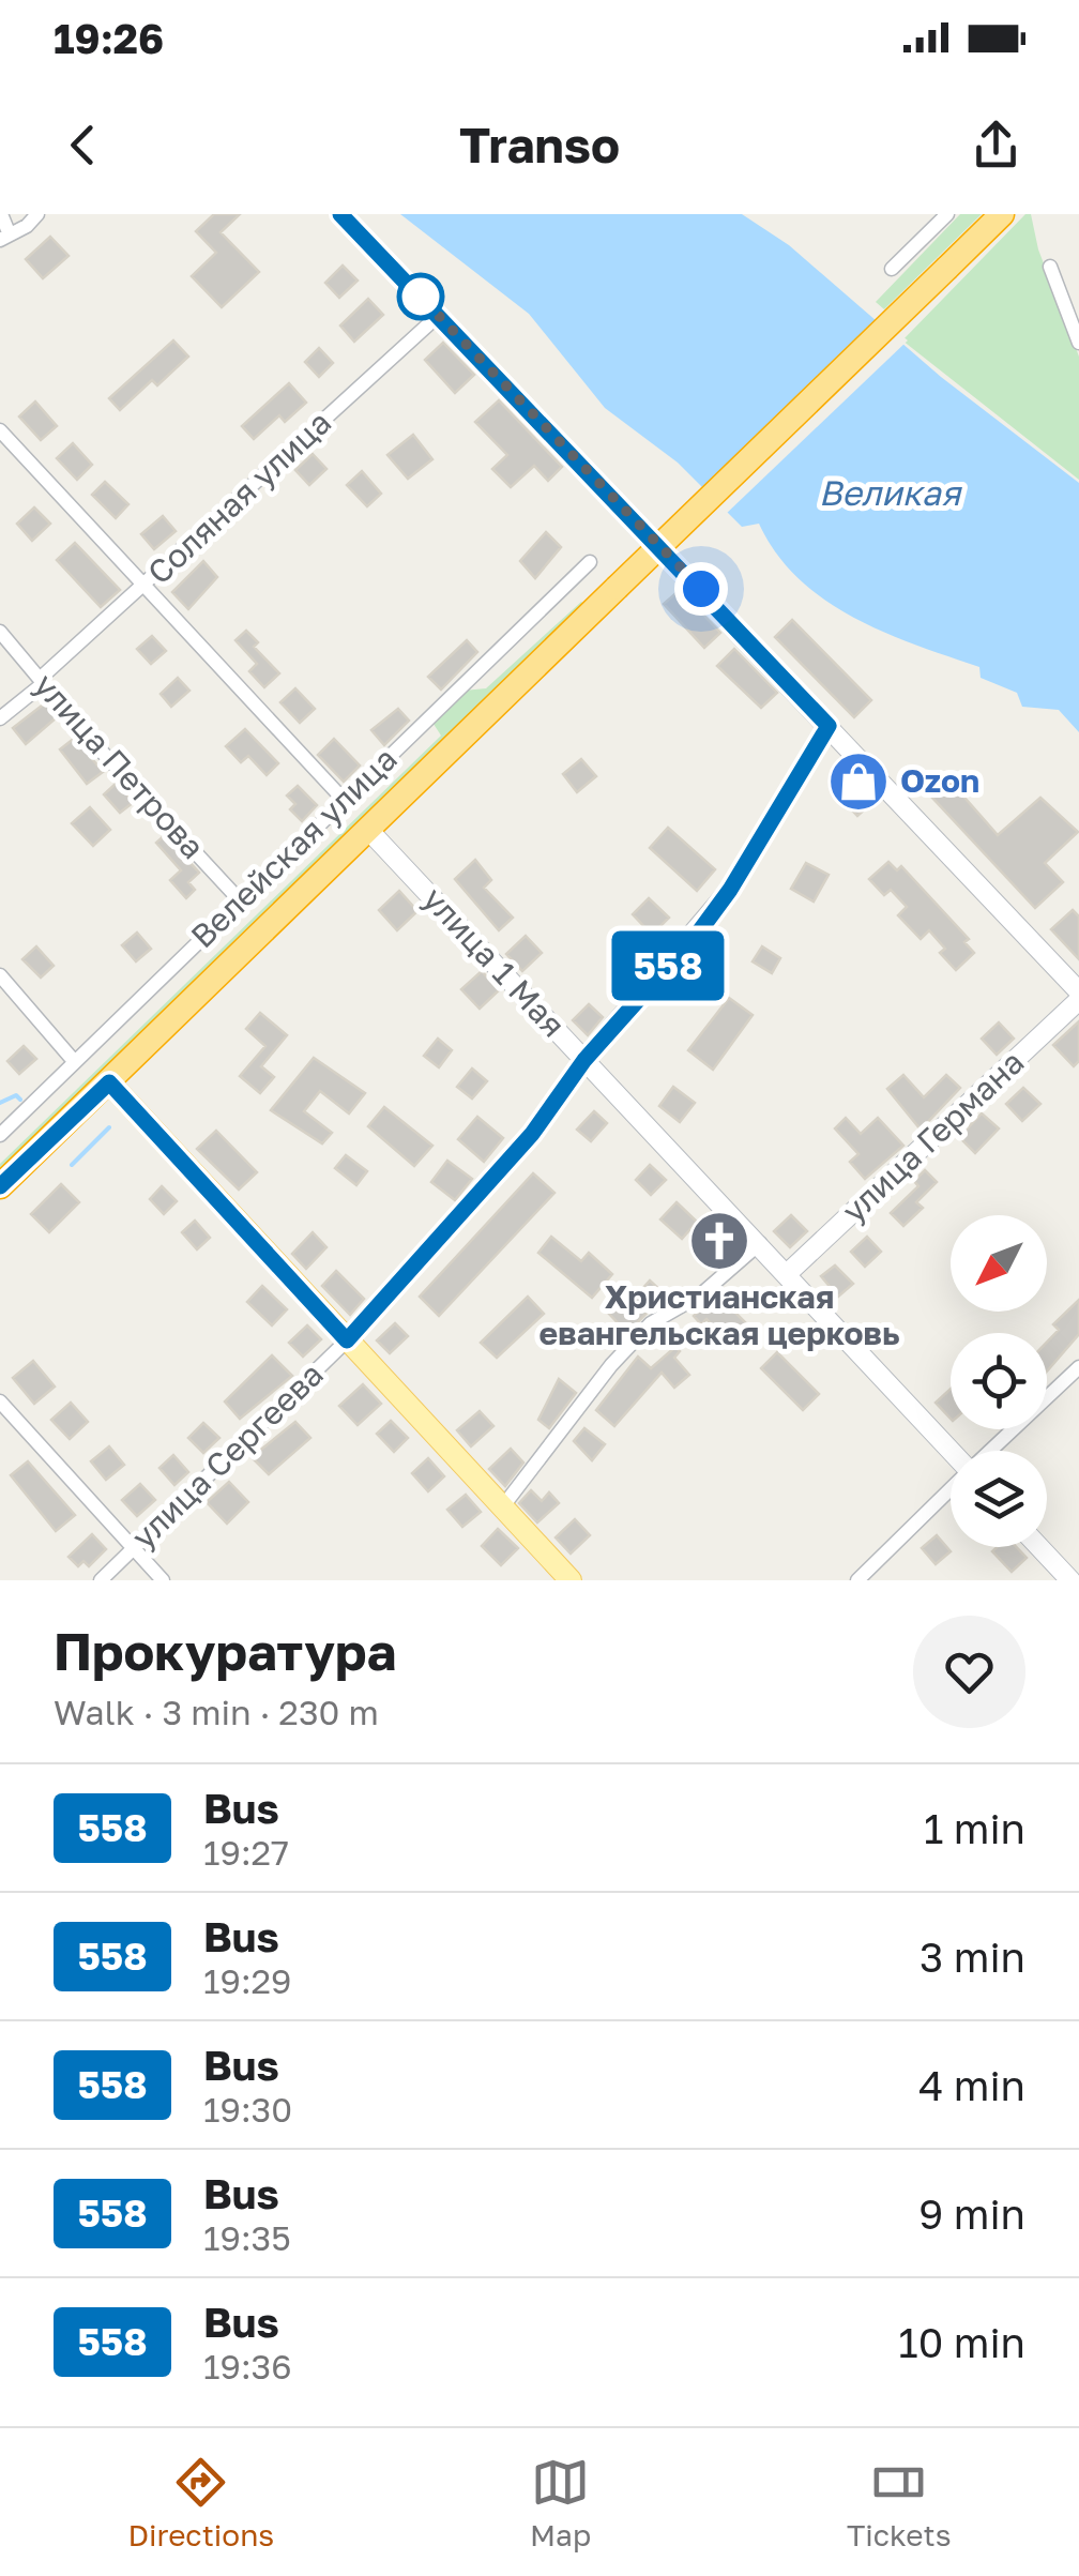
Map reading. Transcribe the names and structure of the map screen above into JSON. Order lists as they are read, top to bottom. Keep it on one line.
{"streets":{"main road":["улица 1 Мая","улица Германа","улица Сергеева"],"street":["Соляная улица","улица Петрова","Велейская улица"]},"crossings":[["Соляная улица","улица Петрова"],["улица Петрова","Велейская улица"],["улица 1 Мая","улица Германа"],["улица 1 Мая","улица Сергеева"]],"water":["Великая"],"places":{"shop":["Ozon"],"church":["Христианская евангельская церковь"]},"lines":["bus line 558"],"north":"bottom left","page":{"status":"19:26","header":"Transo","on_map":"558","heading":["Прокуратура","Walk · 3 min · 230 m"],"list":[{"mark":"558","name":"Bus","note":"19:27","value":"1 min"},{"mark":"558","name":"Bus","note":"19:29","value":"3 min"},{"mark":"558","name":"Bus","note":"19:30","value":"4 min"},{"mark":"558","name":"Bus","note":"19:35","value":"9 min"},{"mark":"558","name":"Bus","note":"19:36","value":"10 min"}],"tabs":["Directions","Map","Tickets"]}}
